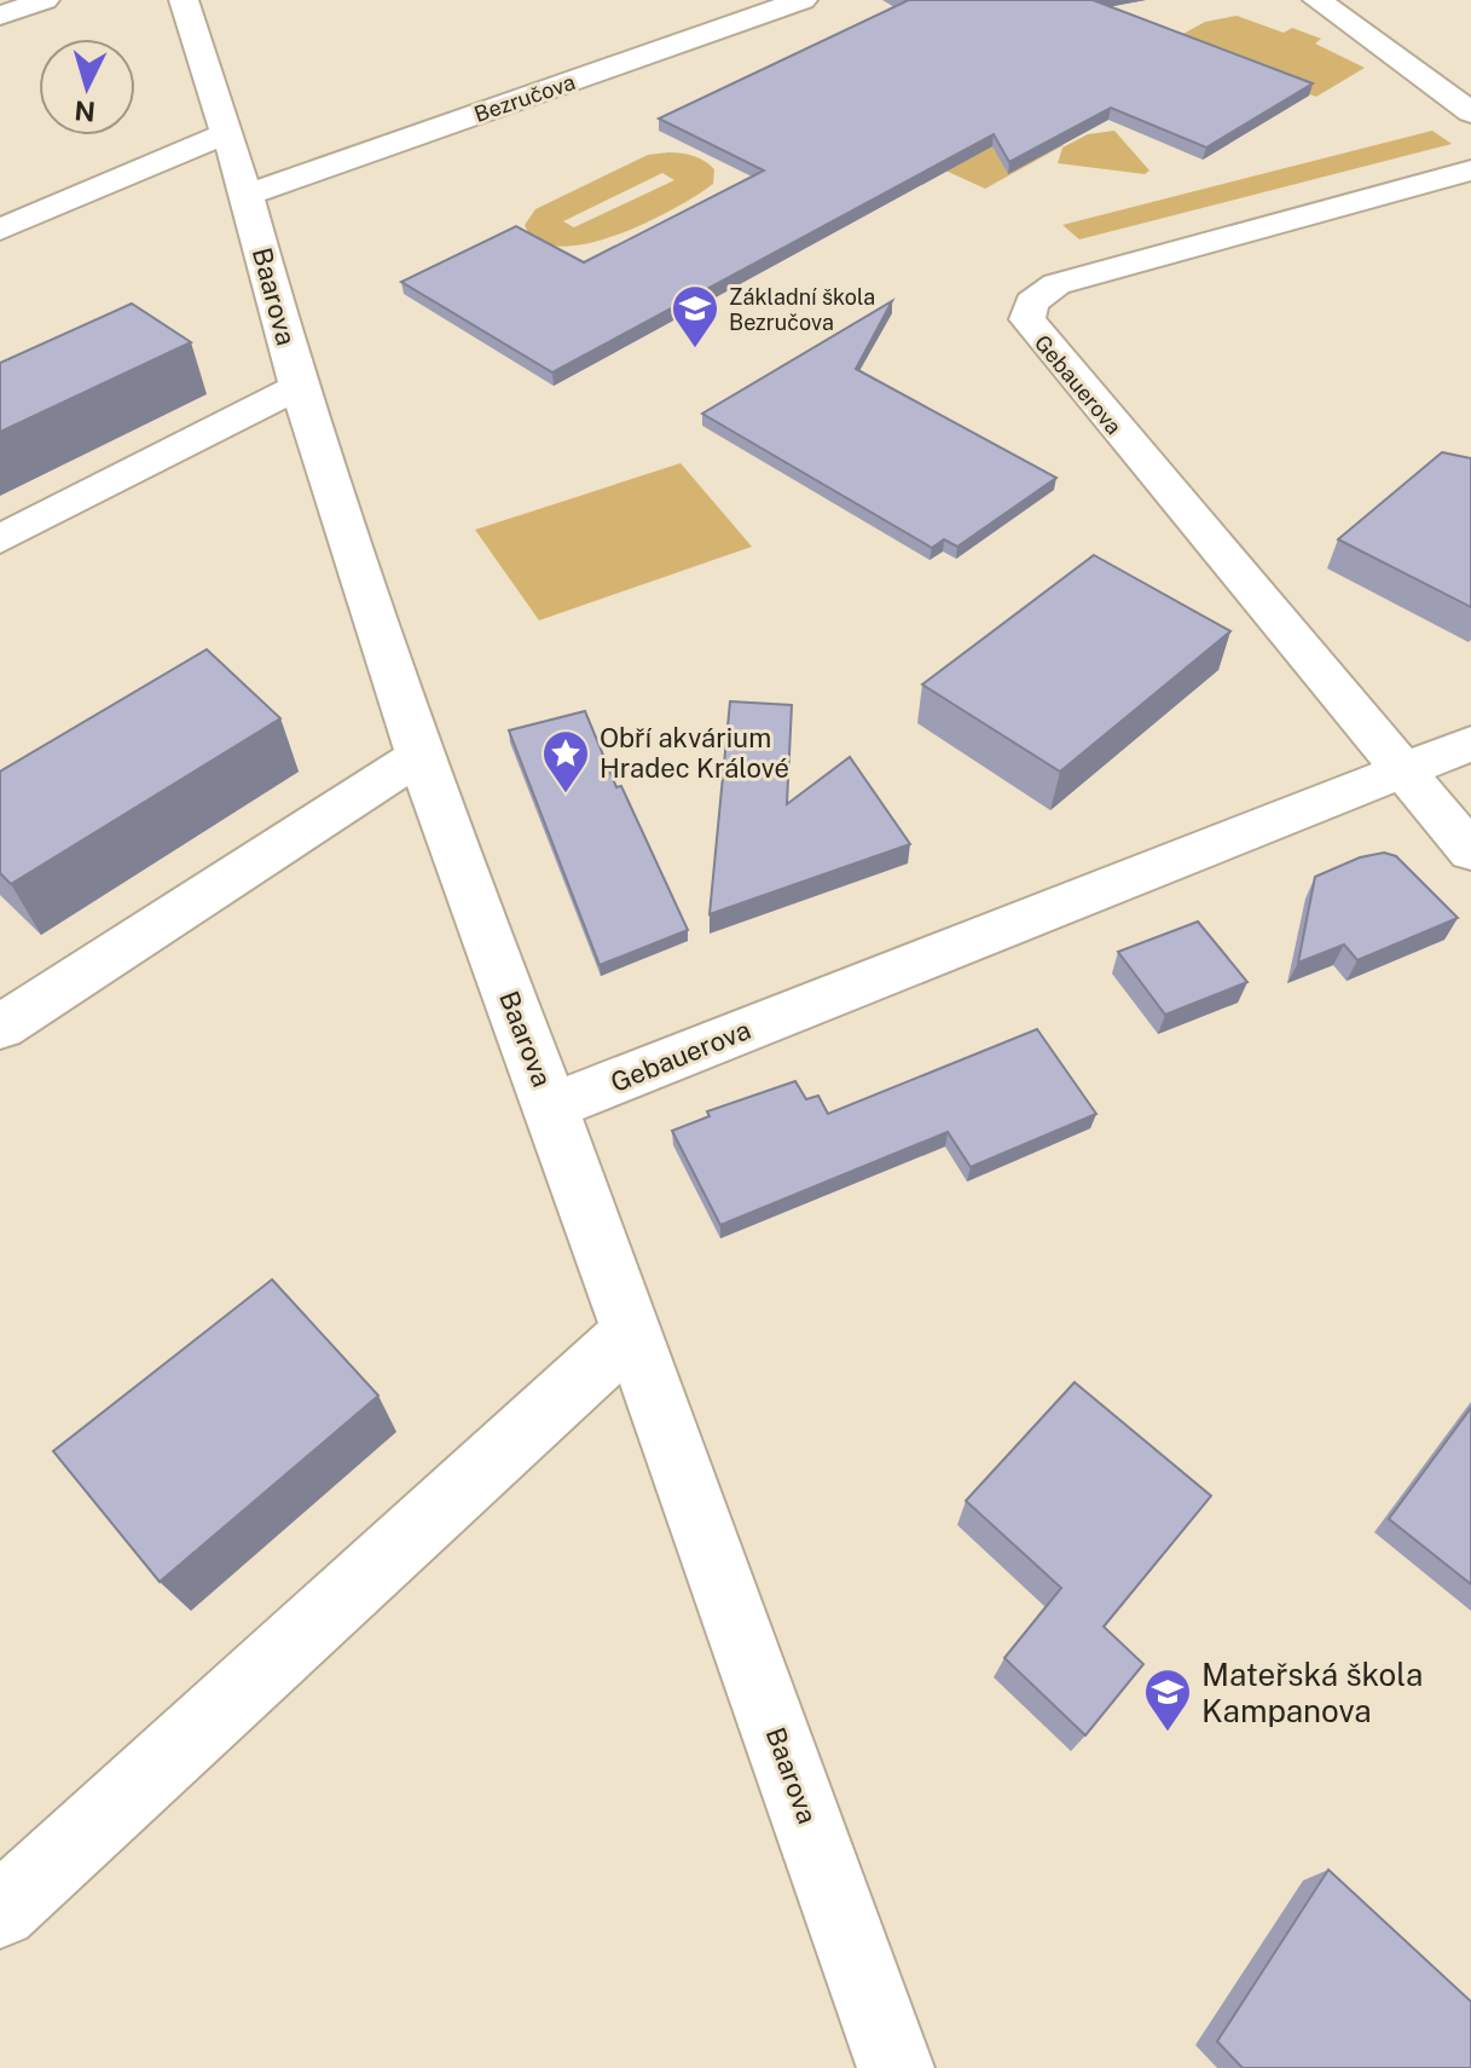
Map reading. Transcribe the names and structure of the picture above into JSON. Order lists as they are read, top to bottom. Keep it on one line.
{"streets":{"street":["Bezručova","Baarova","Gebauerova"]},"crossings":[["Bezručova","Baarova"],["Baarova","Gebauerova"]],"places":{"school or university":["Základní škola Bezručova","Mateřská škola Kampanova"],"place":["Obří akvárium Hradec Králové"]},"north":"bottom"}
